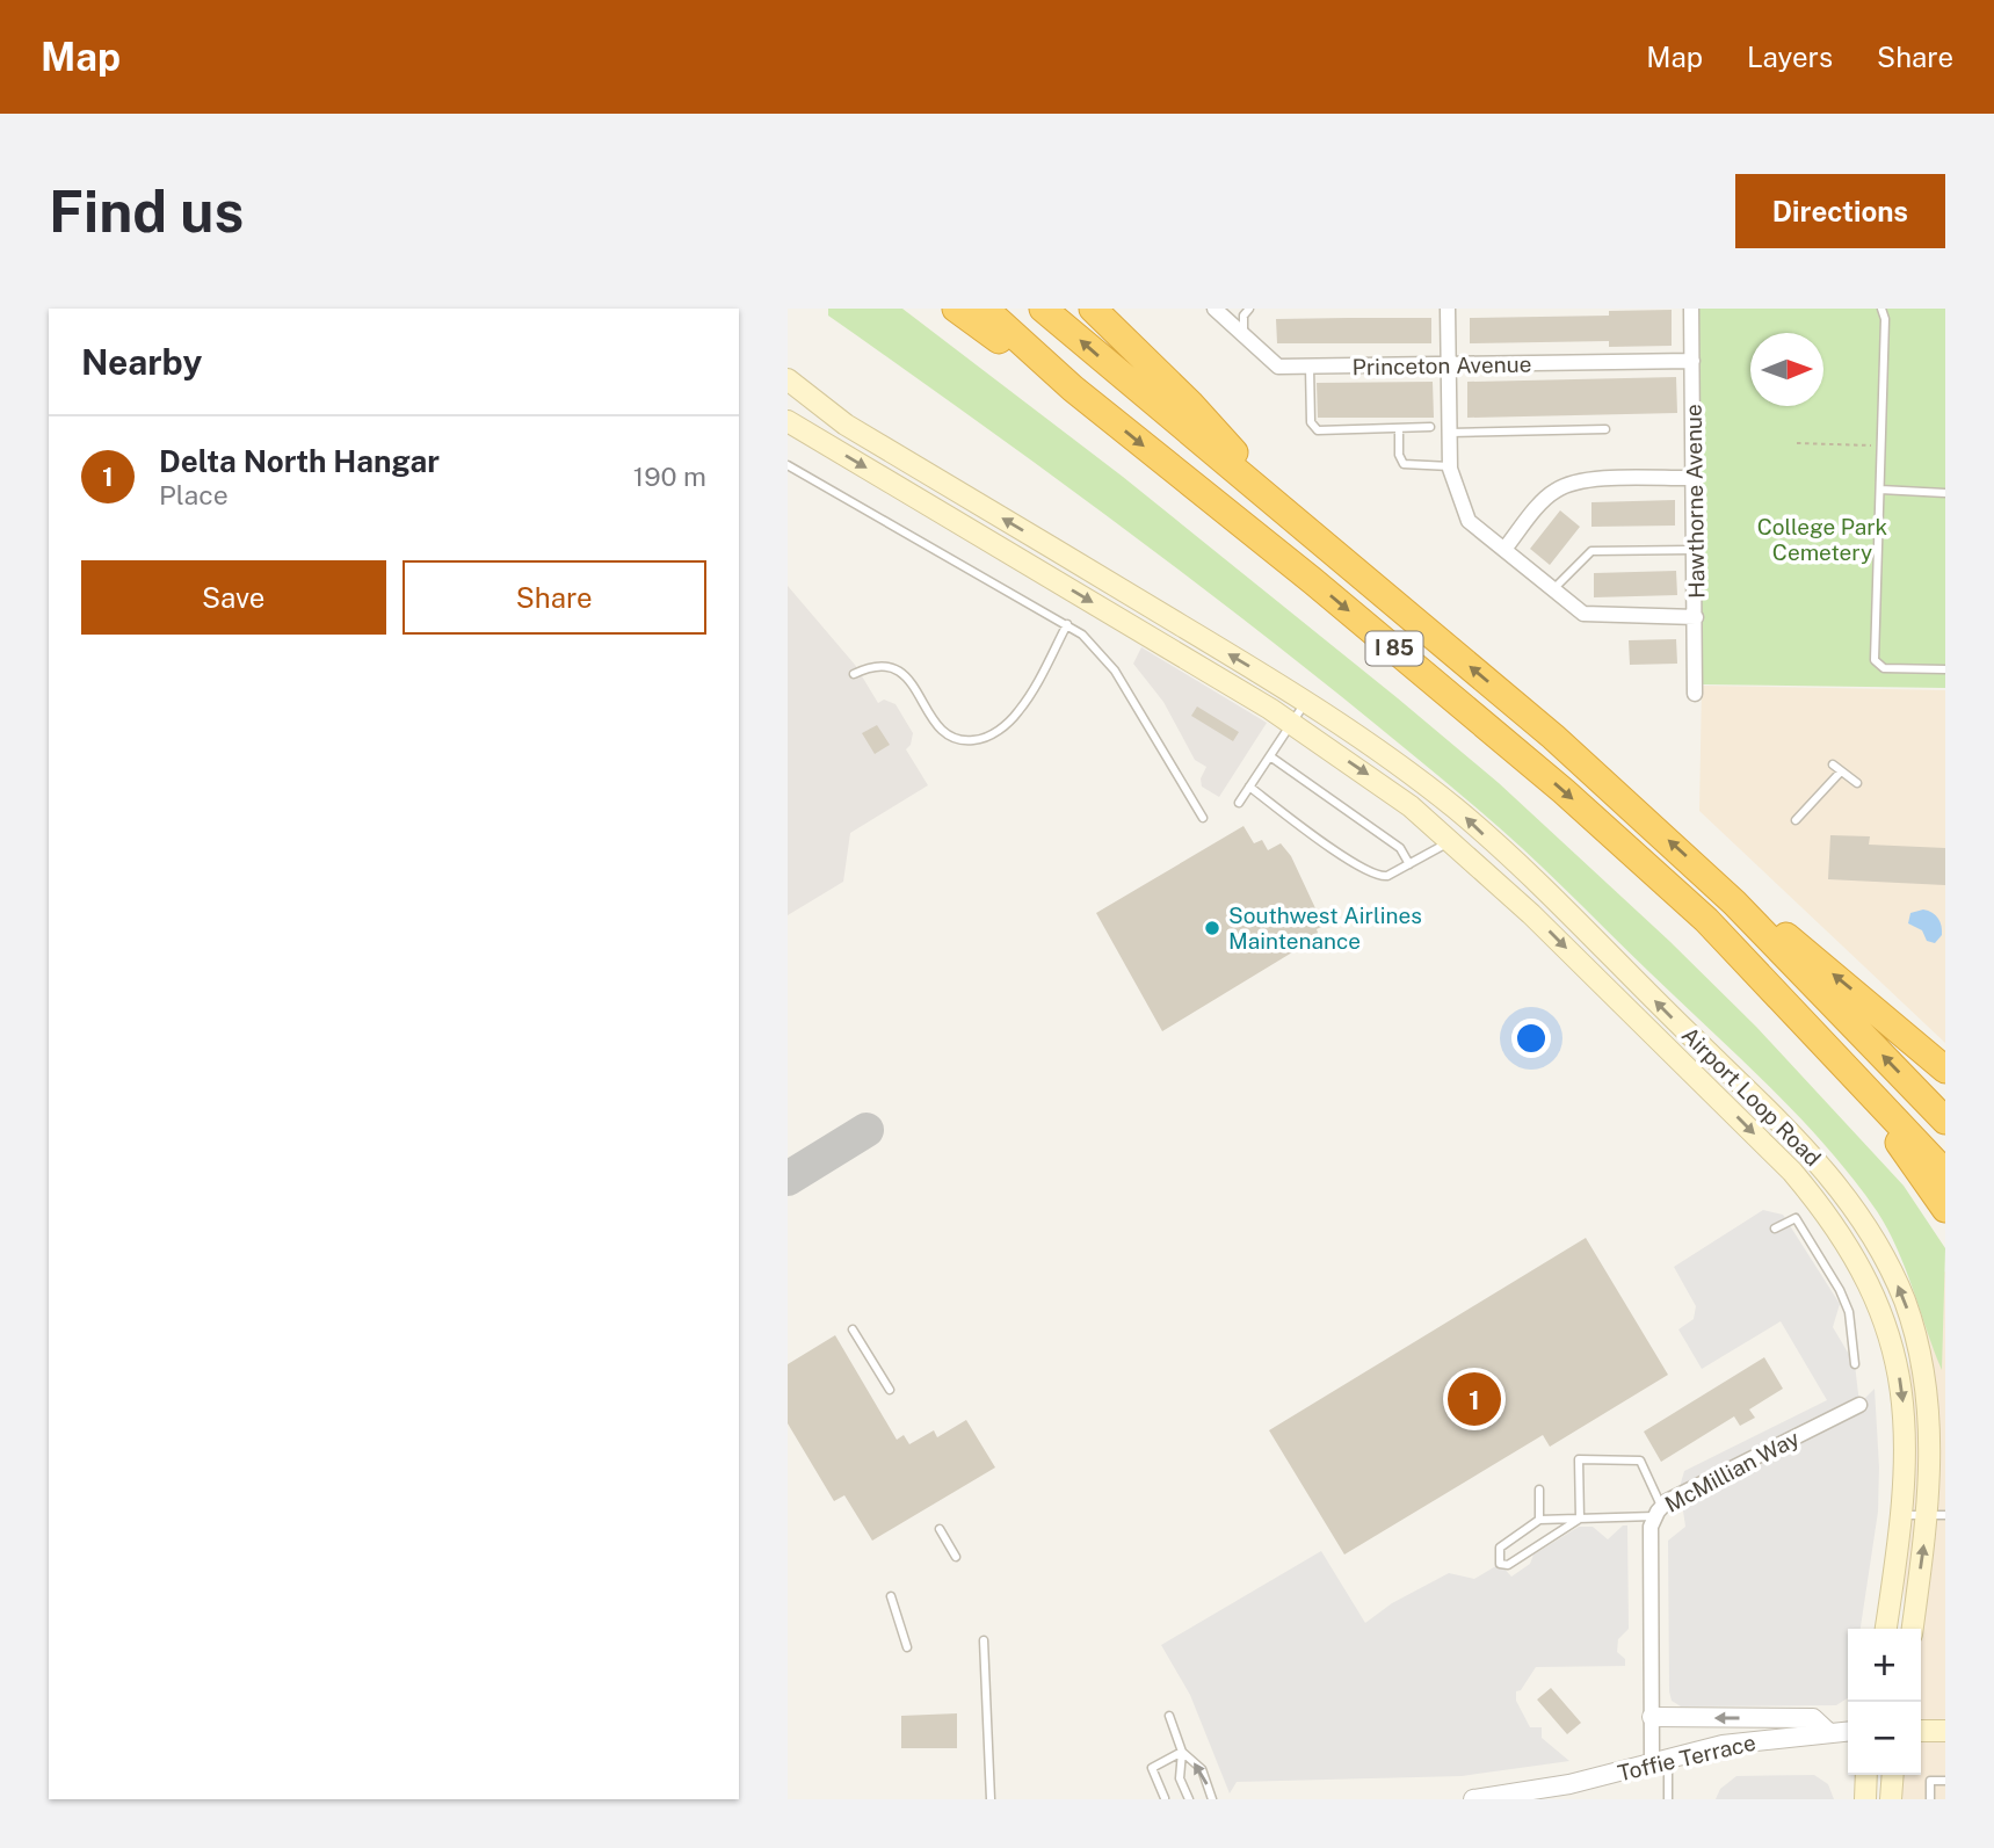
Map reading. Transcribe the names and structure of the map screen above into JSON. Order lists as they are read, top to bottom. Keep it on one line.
{"streets":{"highway":["I 85"],"main road":["Airport Loop Road"],"street":["Princeton Avenue","Hawthorne Avenue","McMillian Way","Toffie Terrace"]},"crossings":[["Princeton Avenue","Hawthorne Avenue"],["McMillian Way","Toffie Terrace"]],"parks":["College Park Cemetery"],"places":["Southwest Airlines Maintenance"],"north":"right","page":{"header":"Map","nav":["Map","Layers","Share"],"buttons":["Directions",["Save","Share"]],"title":"Find us","heading":"Nearby","list":[{"mark":"1","name":"Delta North Hangar","note":"Place","value":"190 m"}],"pins":"1","map_buttons":["+","−"]}}
